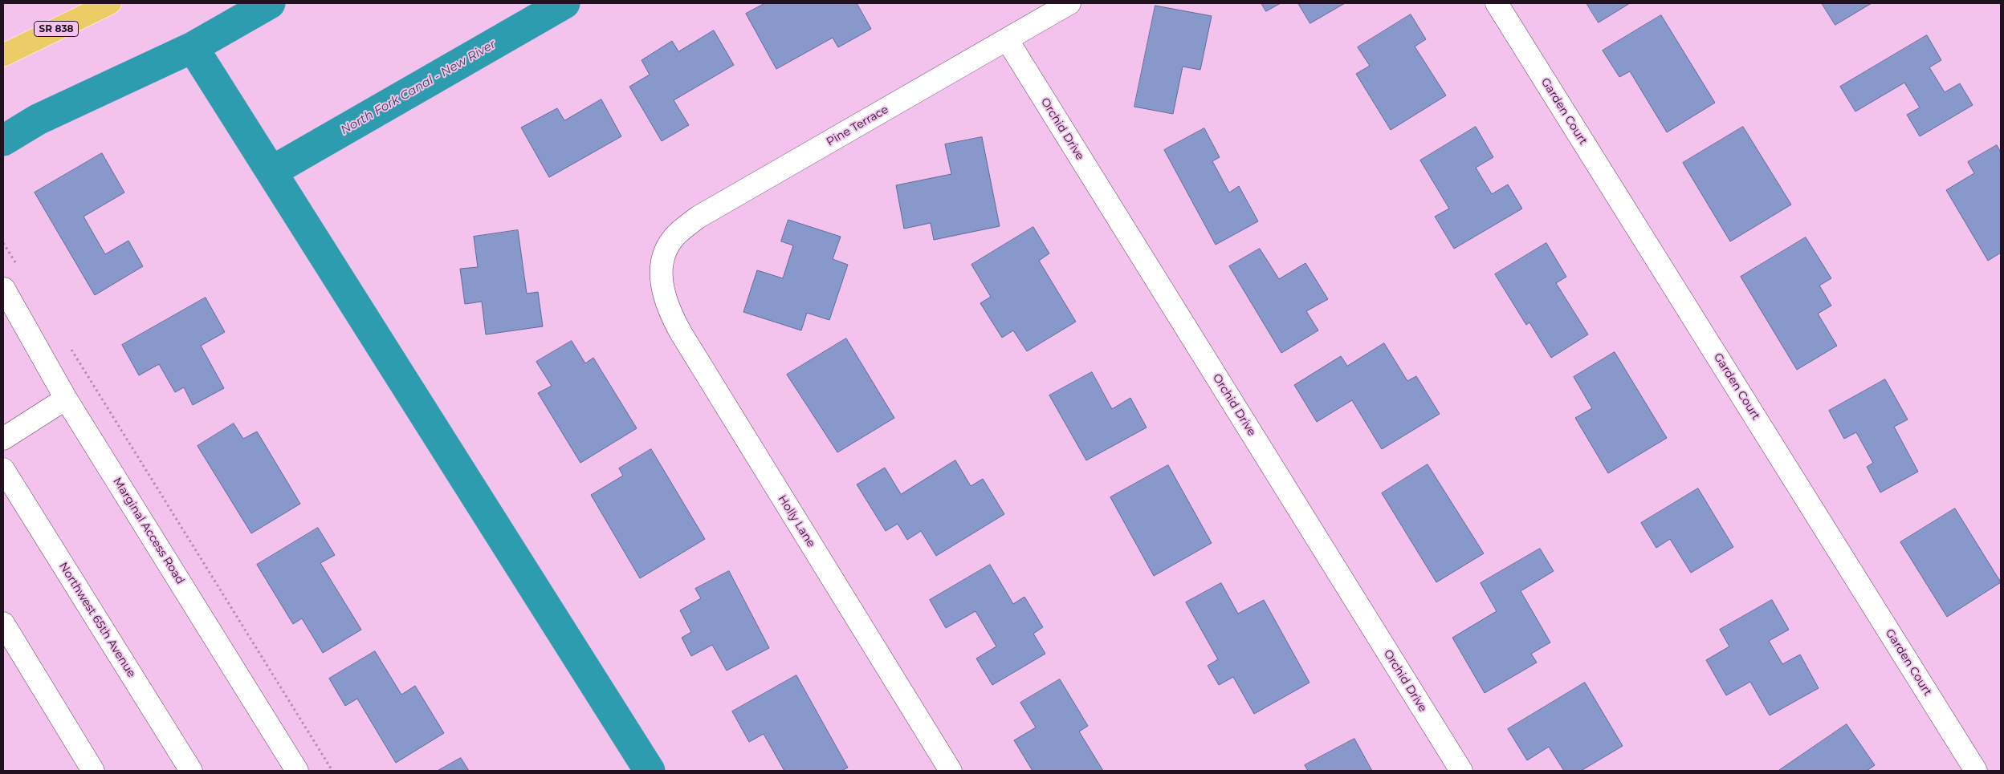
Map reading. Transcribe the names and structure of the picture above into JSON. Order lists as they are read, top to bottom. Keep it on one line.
{"streets":{"highway":["SR 838"],"street":["Garden Court","Pine Terrace","Orchid Drive","Holly Lane","Marginal Access Road","Northwest 65th Avenue"]},"crossings":[["Pine Terrace","Orchid Drive"],["Pine Terrace","Holly Lane"]],"water":["North Fork Canal - New River"]}
